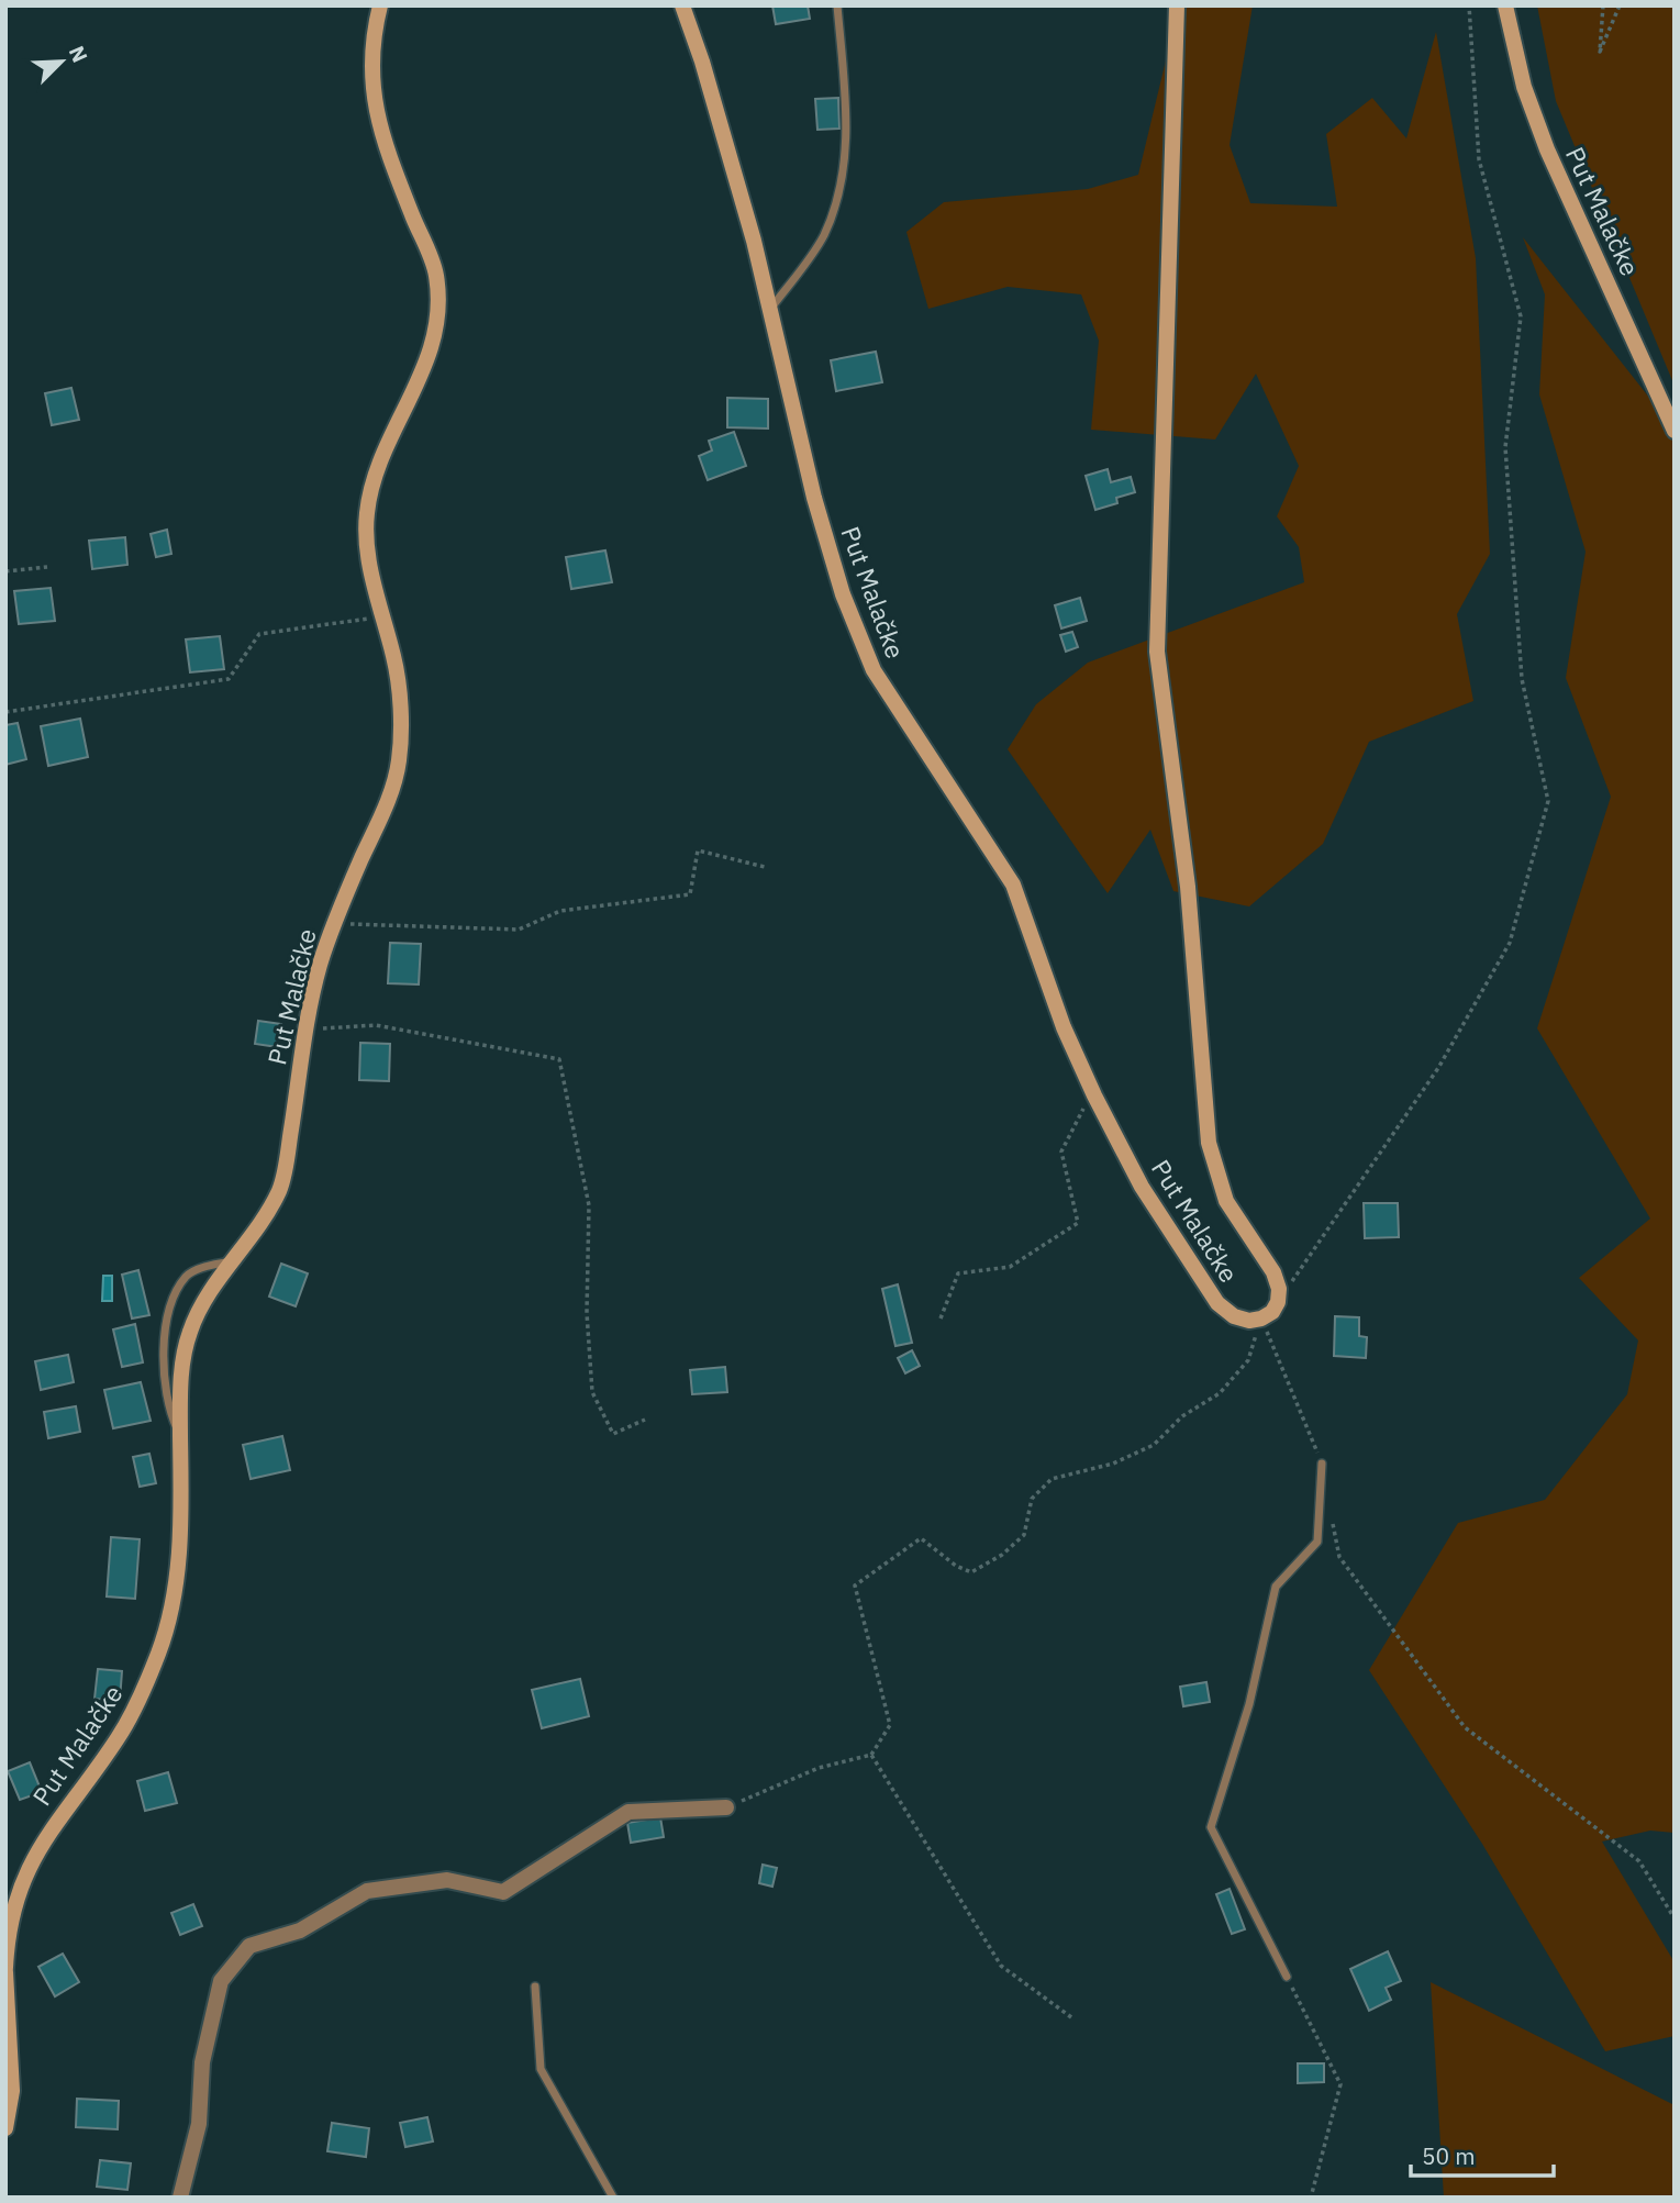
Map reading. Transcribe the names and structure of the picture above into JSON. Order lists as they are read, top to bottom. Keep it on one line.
{"streets":{"main road":["Put Malačke"]},"scale_bar":"50 m","north":"top right"}
